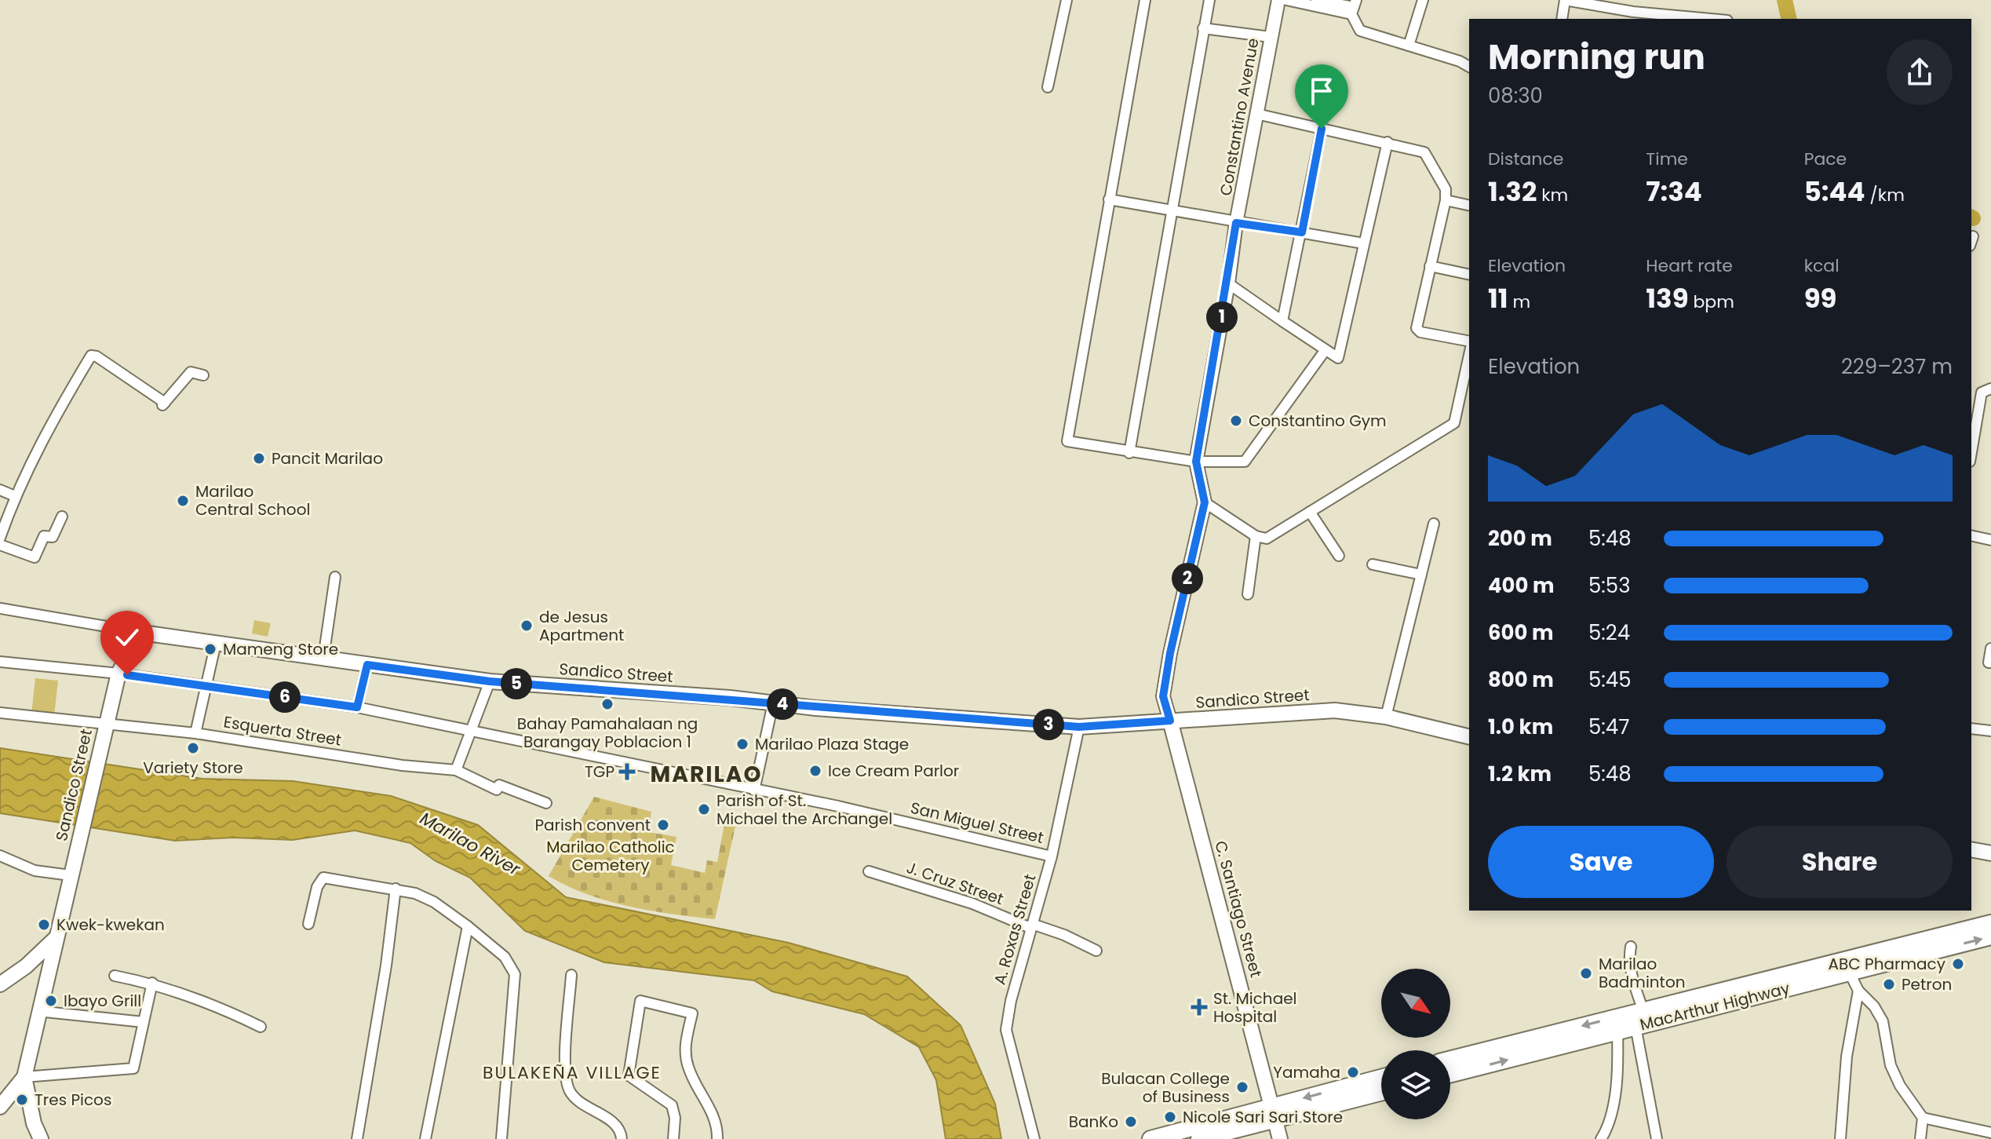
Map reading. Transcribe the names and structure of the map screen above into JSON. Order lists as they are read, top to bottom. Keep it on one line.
{"streets":{"highway":["MacArthur Highway"],"main road":["Sandico Street","C. Santiago Street"],"street":["Constantino Avenue","Esquerta Street","San Miguel Street","J. Cruz Street","A. Roxas Street"]},"crossings":[["Constantino Avenue","Sandico Street"],["Constantino Avenue","C. Santiago Street"],["Sandico Street","Esquerta Street"],["Sandico Street","San Miguel Street"],["Sandico Street","C. Santiago Street"],["Sandico Street","A. Roxas Street"],["San Miguel Street","A. Roxas Street"],["J. Cruz Street","A. Roxas Street"]],"districts":["MARILAO","BULAKEÑA VILLAGE"],"water":["Marilao River"],"parks":["Marilao Catholic Cemetery"],"places":{"other":["Constantino Gym","Pancit Marilao","Marilao Central School","de Jesus Apartment","Mameng Store","Bahay Pamahalaan ng Barangay Poblacion 1","Marilao Plaza Stage","Variety Store","Ice Cream Parlor","Parish of St. Michael the Archangel","Parish convent","Kwek-kwekan","ABC Pharmacy","Marilao Badminton","Petron","Ibayo Grill","Yamaha","Bulacan College of Business","Tres Picos","Nicole Sari Sari Store","BanKo"],"health":["TGP","St. Michael Hospital"]},"north":"bottom right","page":{"heading":["Morning run","08:30"],"stats":[["Distance","1.32 km"],["Time","7:34"],["Pace","5:44 /km"],["Elevation","11 m"],["Heart rate","139 bpm"],["kcal","99"]],"pins":["1","2","5","6","4","3"],"chart":["Elevation","229–237 m"],"list":[{"name":"200 m","note":"5:48"},{"name":"400 m","note":"5:53"},{"name":"600 m","note":"5:24"},{"name":"800 m","note":"5:45"},{"name":"1.0 km","note":"5:47"},{"name":"1.2 km","note":"5:48"}],"buttons":["Save","Share"]}}
